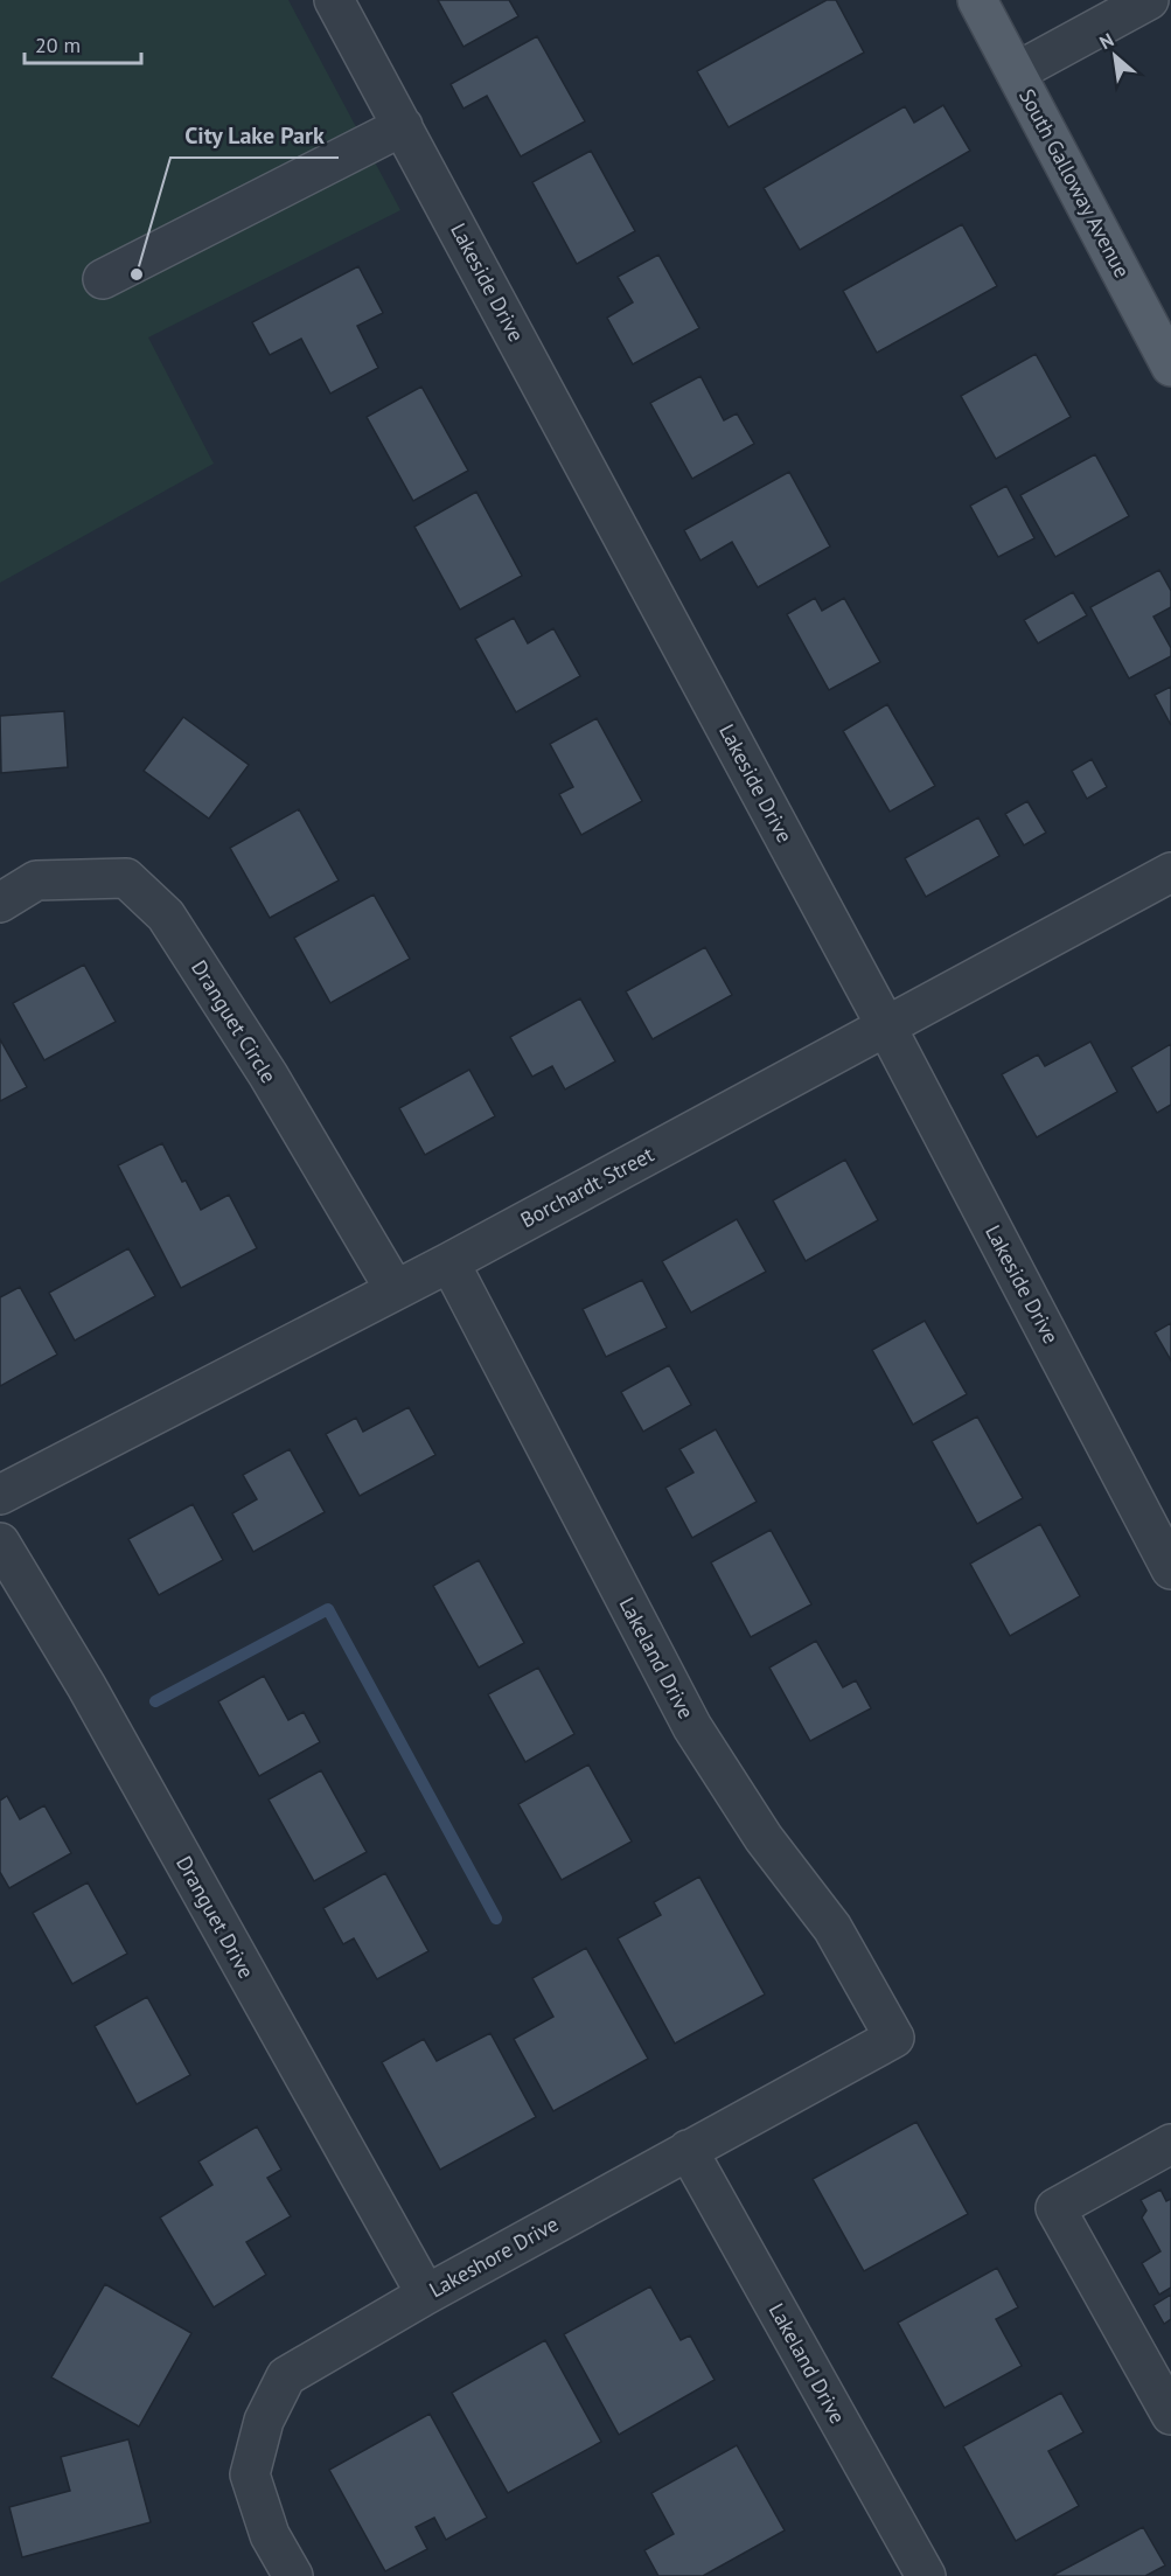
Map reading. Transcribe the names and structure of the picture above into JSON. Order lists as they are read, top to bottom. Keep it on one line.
{"streets":{"main road":["South Galloway Avenue"],"street":["Lakeside Drive","Dranguet Circle","Borchardt Street","Lakeland Drive","Dranguet Drive","Lakeshore Drive"]},"crossings":[["Lakeside Drive","Borchardt Street"],["Dranguet Circle","Borchardt Street"],["Borchardt Street","Lakeland Drive"],["Lakeland Drive","Lakeshore Drive"],["Dranguet Drive","Lakeshore Drive"]],"places":["City Lake Park"],"scale_bar":"20 m","north":"top left"}
